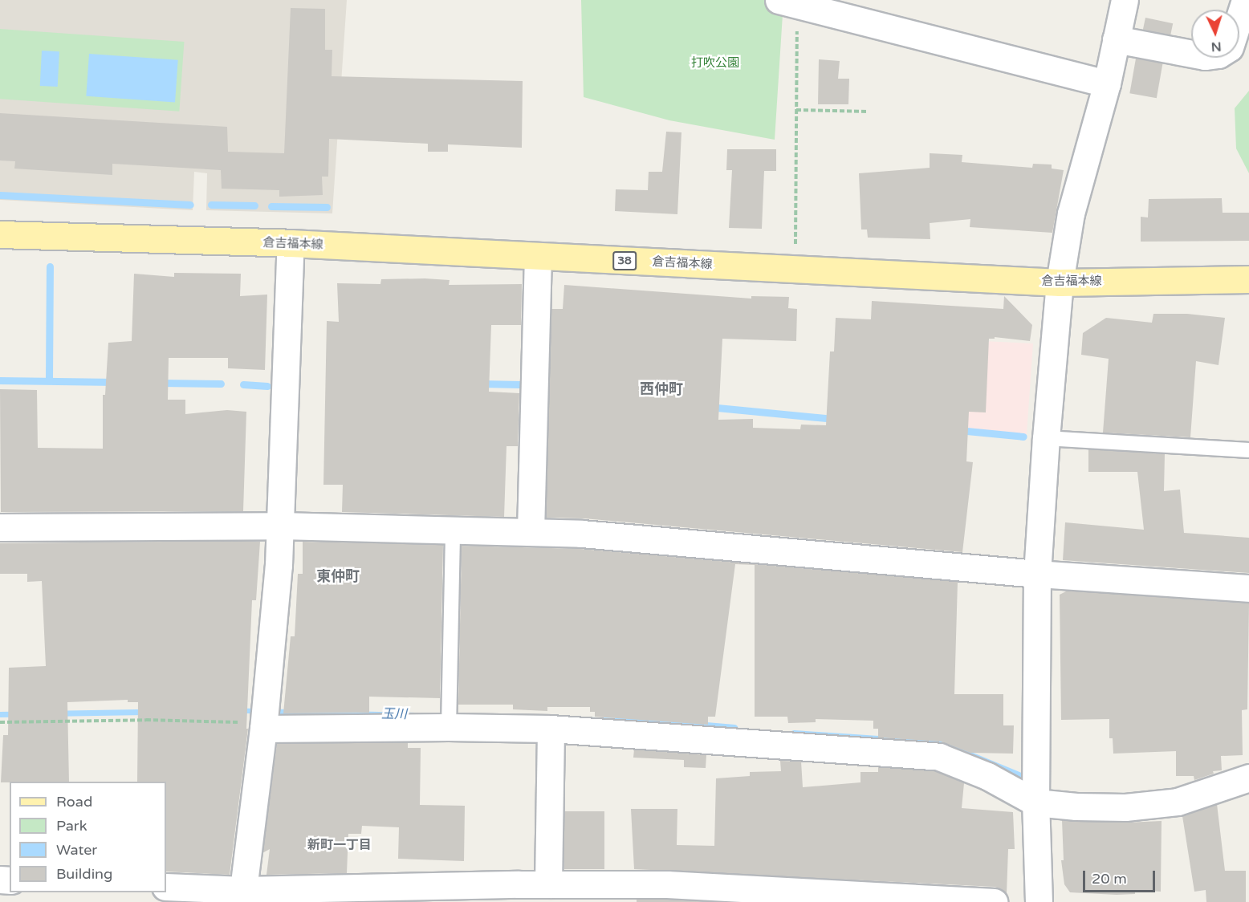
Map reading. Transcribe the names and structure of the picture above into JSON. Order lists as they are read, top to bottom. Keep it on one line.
{"streets":{"main road":["倉吉福本線","38"]},"districts":["西仲町","東仲町","新町一丁目"],"water":["玉川"],"parks":["打吹公園"],"legend":["Road","Park","Water","Building"],"scale_bar":"20 m","north":"bottom"}
